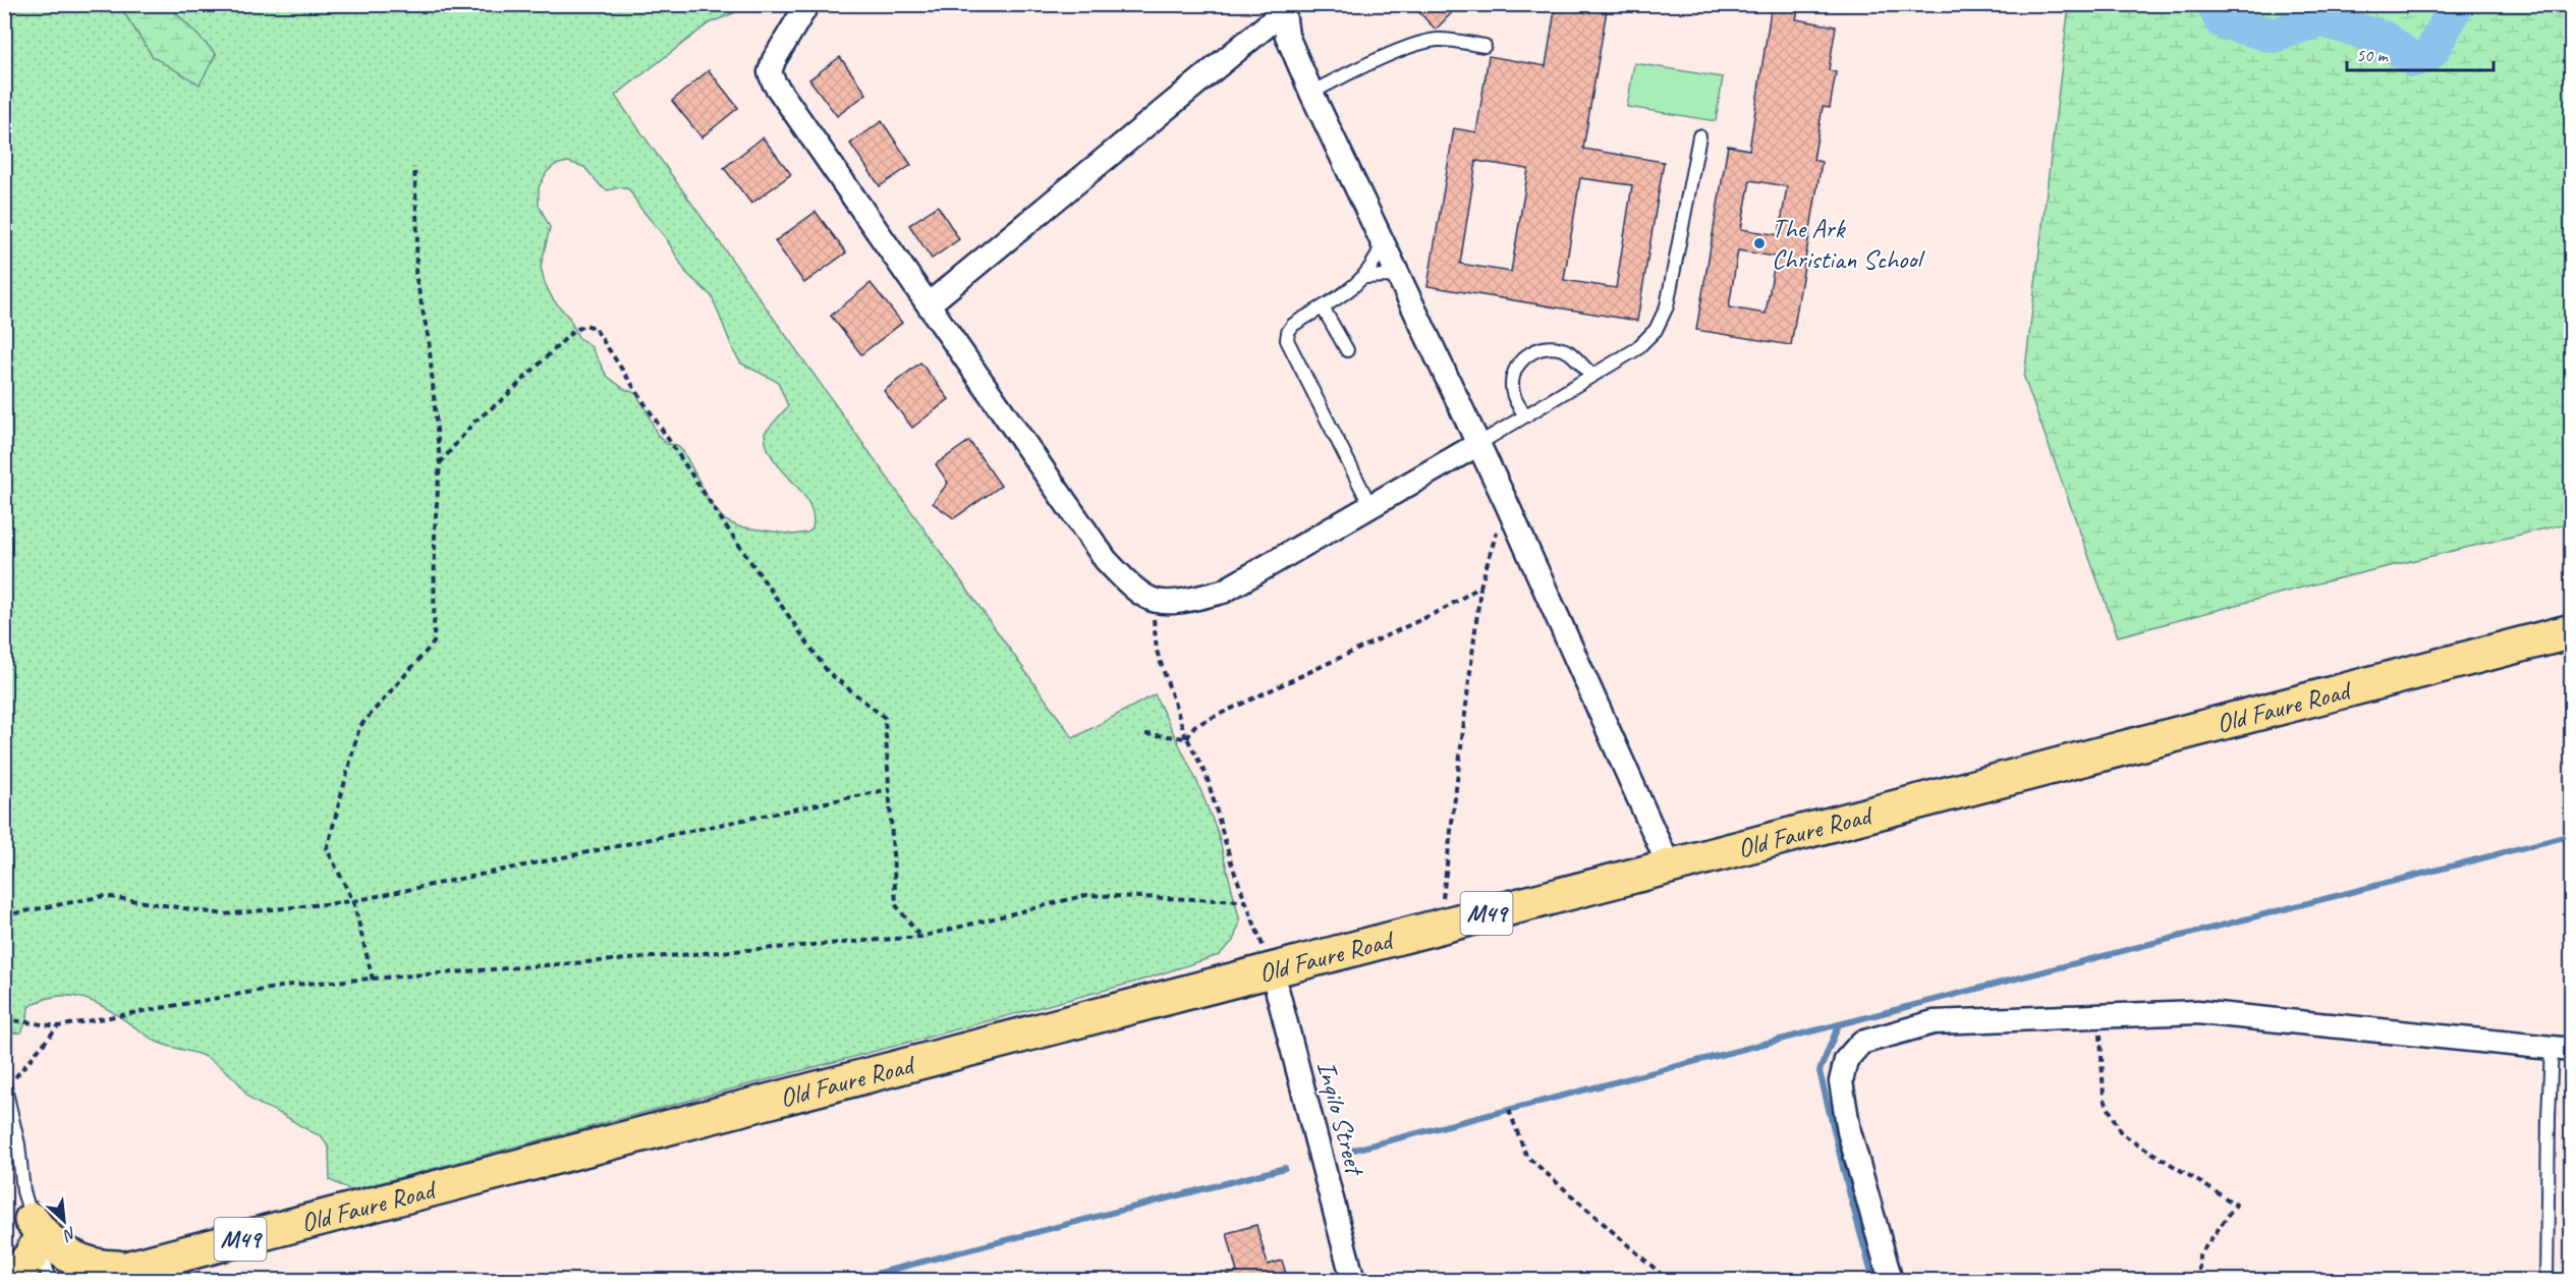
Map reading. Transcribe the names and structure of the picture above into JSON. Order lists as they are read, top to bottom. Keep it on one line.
{"streets":{"main road":["Old Faure Road","M49"],"street":["Inqilo Street"]},"crossings":[["Old Faure Road","Inqilo Street"]],"places":["The Ark Christian School"],"scale_bar":"50 m","north":"bottom right"}
